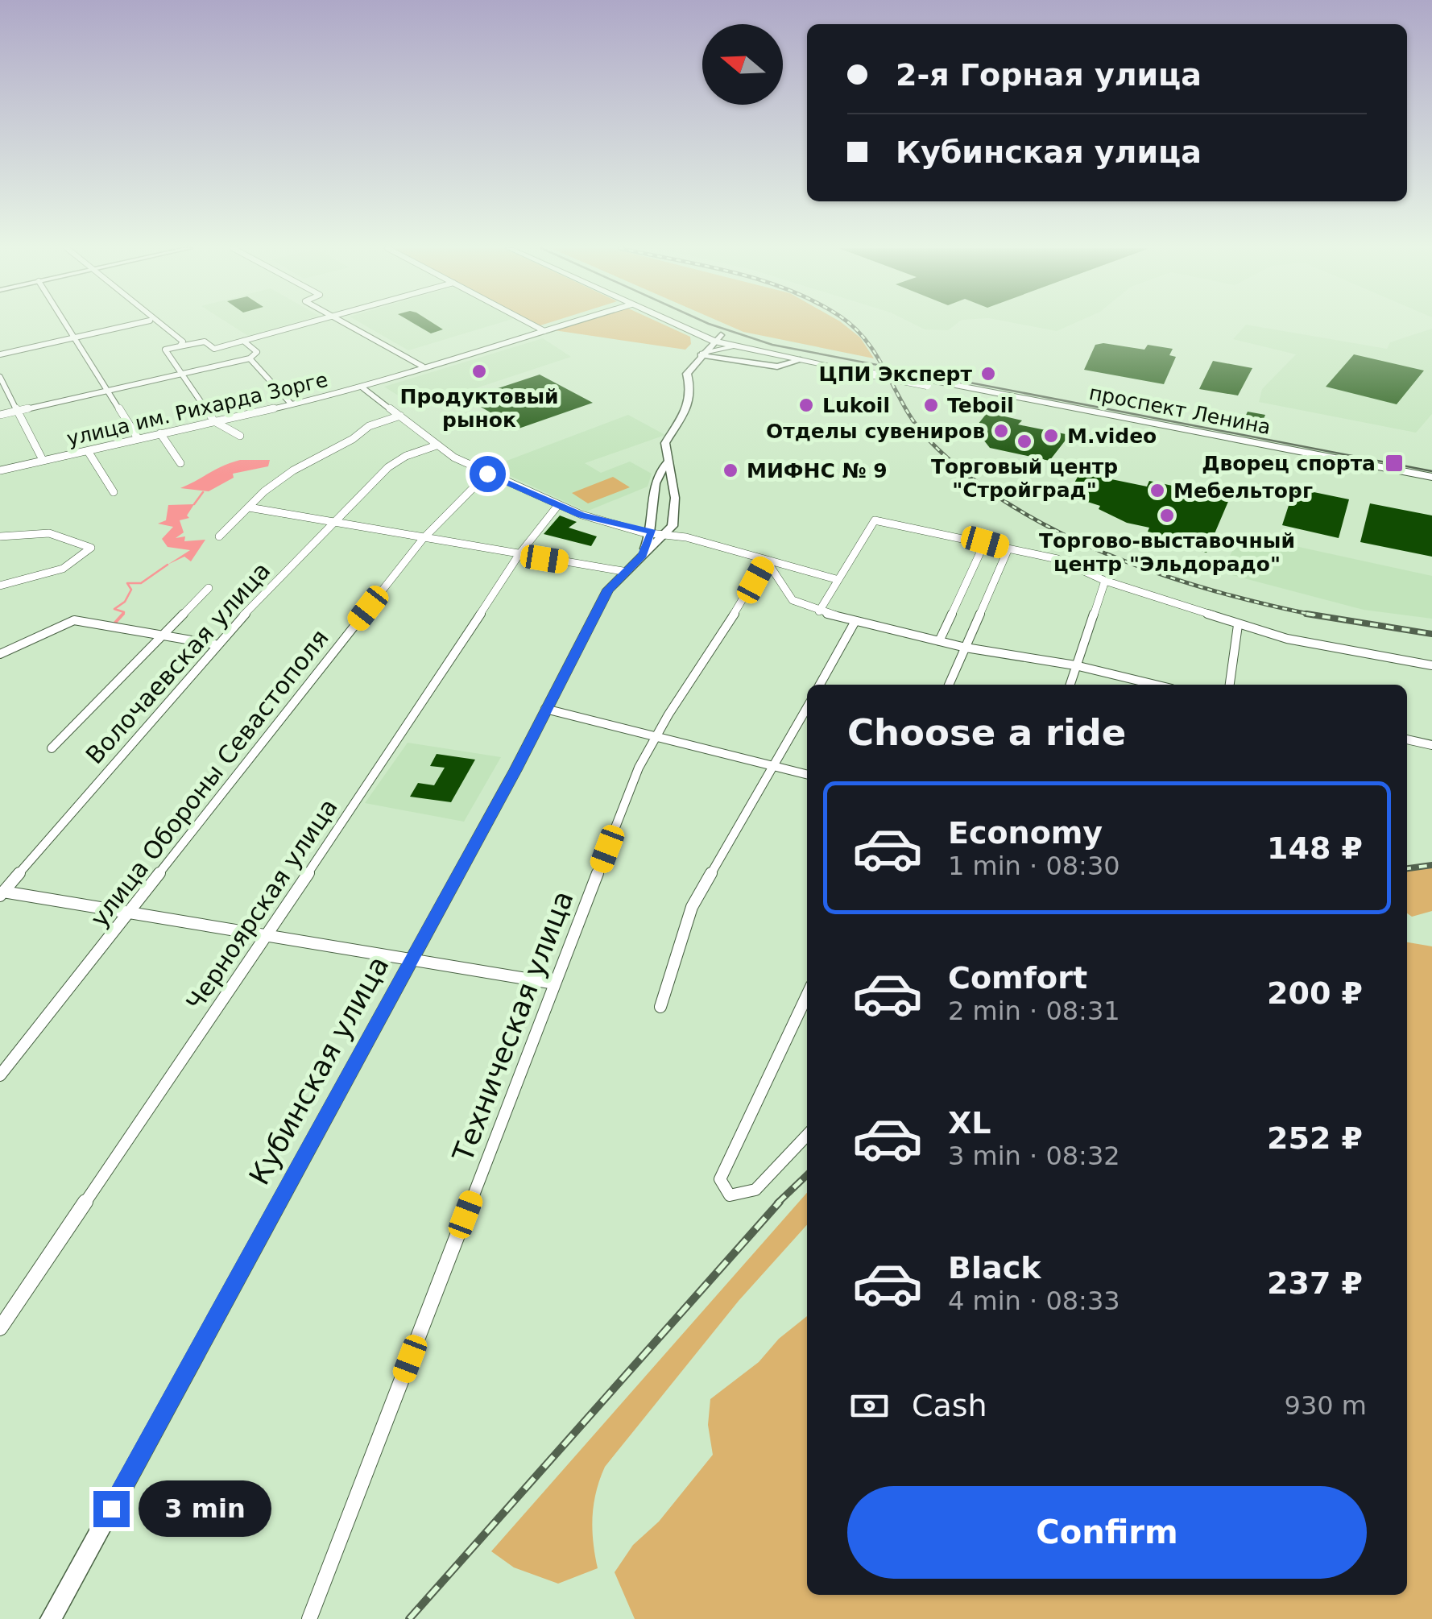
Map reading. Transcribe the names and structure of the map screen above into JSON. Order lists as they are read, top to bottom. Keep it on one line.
{"streets":{"main road":["проспект Ленина"],"street":["улица им. Рихарда Зорге","Волочаевская улица","улица Обороны Севастополя","Черноярская улица","Техническая улица","Кубинская улица"]},"places":{"other":["Продуктовый рынок","ЦПИ Эксперт","Lukoil","Teboil","Отделы сувениров","M.video","Торговый центр \"Стройград\"","МИФНС № 9","Мебельторг","Торгово-выставочный центр \"Эльдорадо\""],"transit":["Дворец спорта"]},"north":"left","page":{"banner":["2-я Горная улица","Кубинская улица"],"heading":"Choose a ride","list":[{"name":"Economy","note":"1 min · 08:30","value":"148 ₽"},{"name":"Comfort","note":"2 min · 08:31","value":"200 ₽"},{"name":"XL","note":"3 min · 08:32","value":"252 ₽"},{"name":"Black","note":"4 min · 08:33","value":"237 ₽"}],"pay":["Cash","930 m"],"buttons":"Confirm","bubble":"3 min"}}
